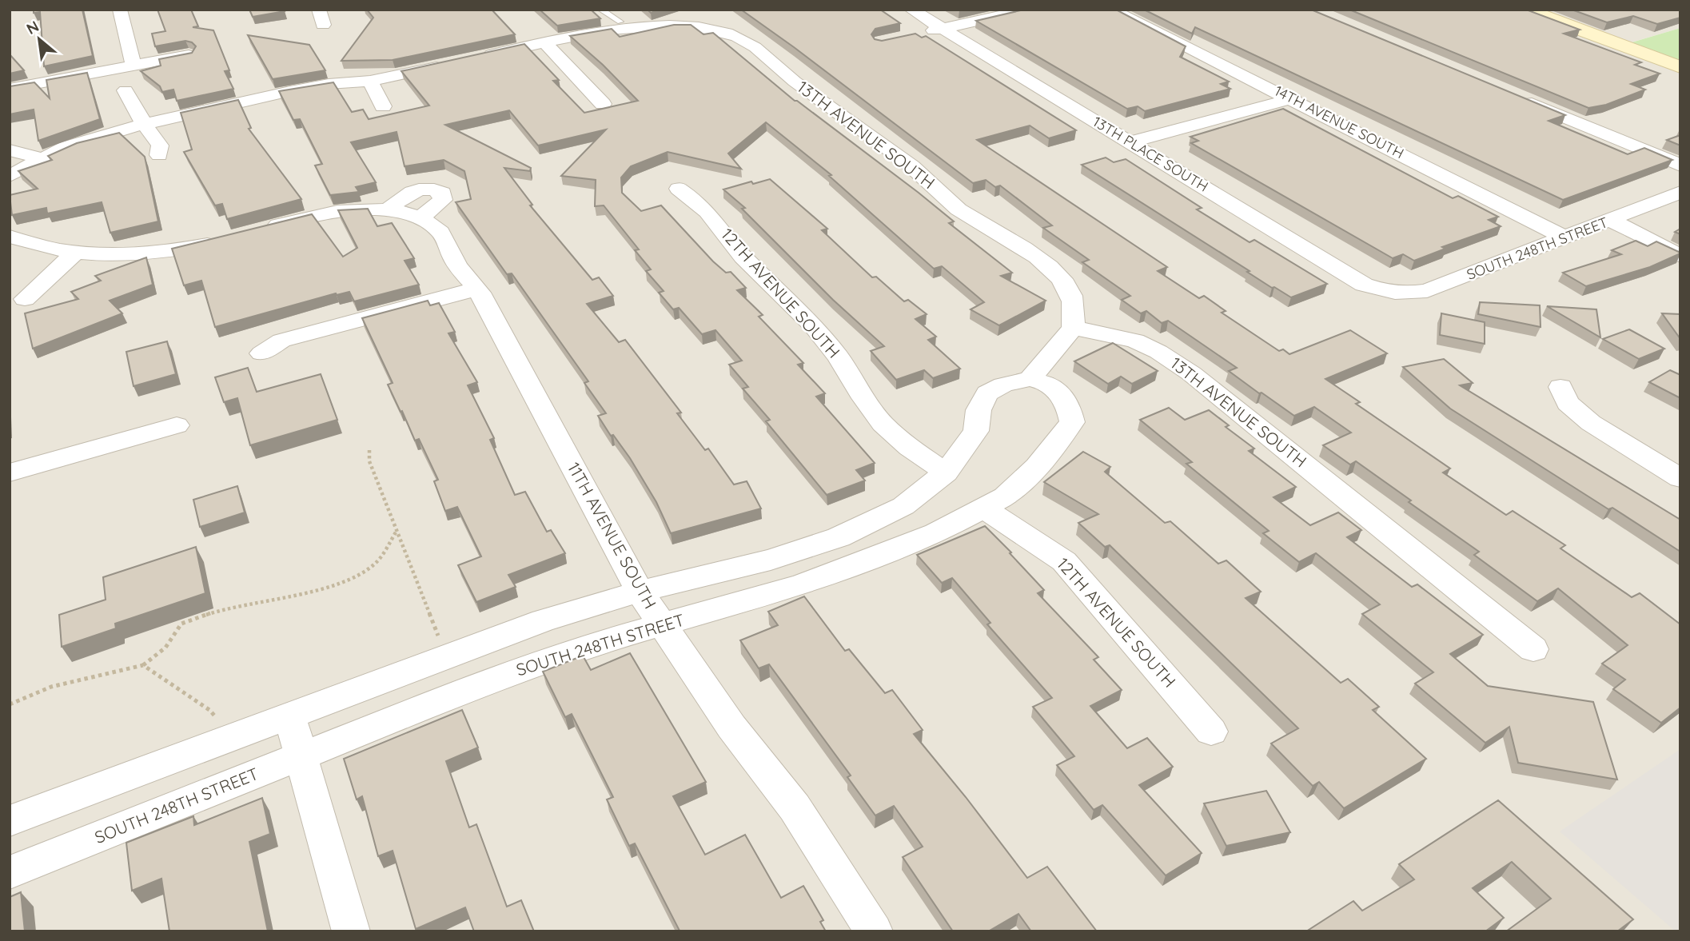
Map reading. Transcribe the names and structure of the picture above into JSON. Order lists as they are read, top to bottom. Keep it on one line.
{"streets":{"street":["14TH AVENUE SOUTH","13TH AVENUE SOUTH","13TH PLACE SOUTH","SOUTH 248TH STREET","12TH AVENUE SOUTH","11TH AVENUE SOUTH"]},"crossings":[["14TH AVENUE SOUTH","SOUTH 248TH STREET"],["13TH PLACE SOUTH","SOUTH 248TH STREET"],["SOUTH 248TH STREET","12TH AVENUE SOUTH"],["SOUTH 248TH STREET","11TH AVENUE SOUTH"]],"north":"top left"}
